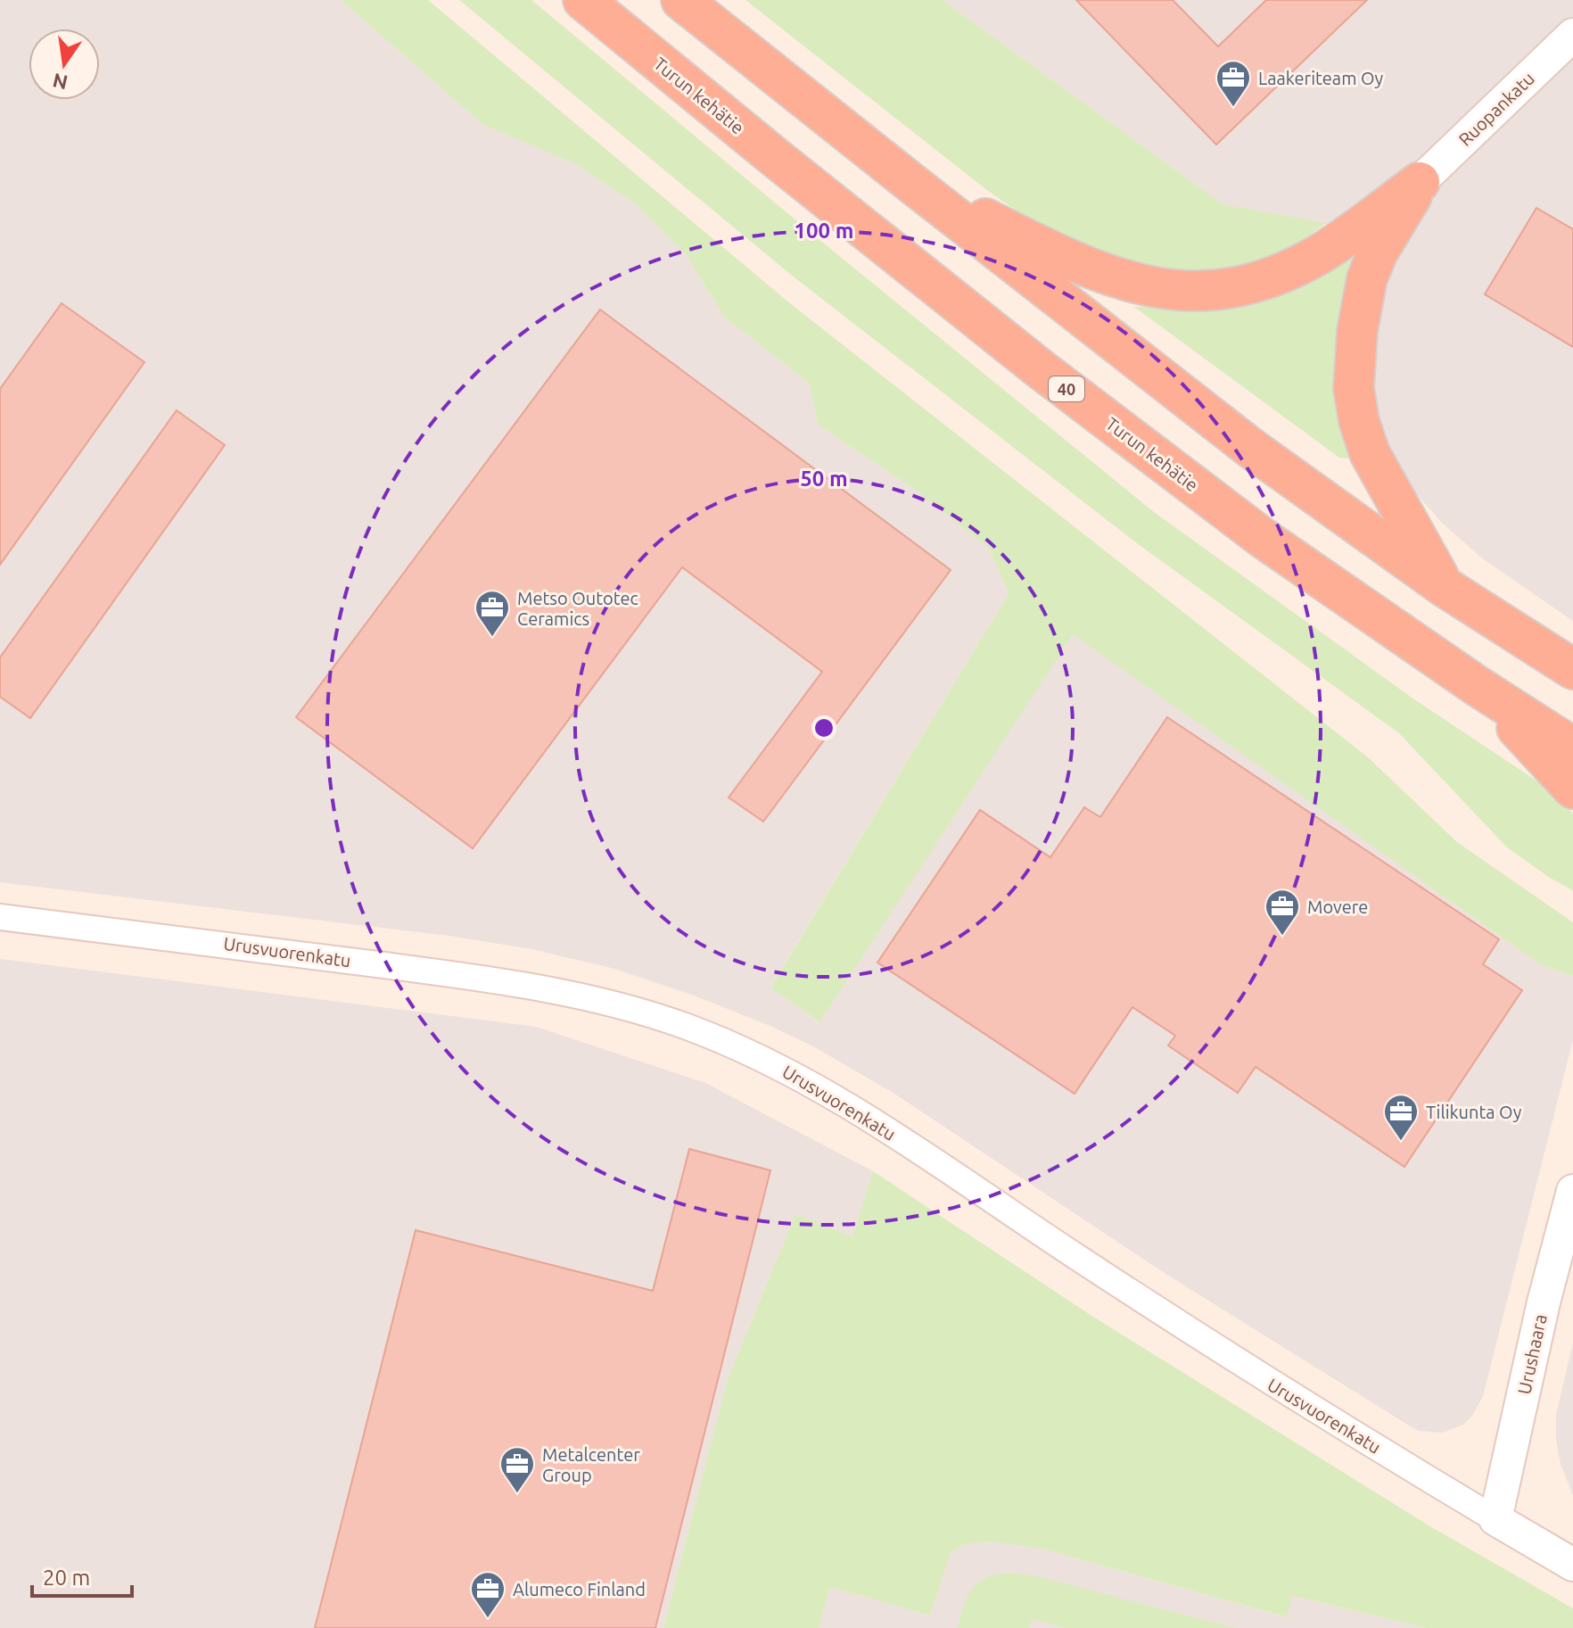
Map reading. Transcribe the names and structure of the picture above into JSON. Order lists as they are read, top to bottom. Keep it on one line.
{"streets":{"highway":["Turun kehätie","40"],"street":["Ruopankatu","Urusvuorenkatu","Urushaara"]},"crossings":[["Urusvuorenkatu","Urushaara"]],"places":{"office":["Laakeriteam Oy","Metso Outotec Ceramics","Movere","Tilikunta Oy","Metalcenter Group","Alumeco Finland"]},"scale_bar":"20 m","north":"bottom","rings":["100 m","50 m"]}
